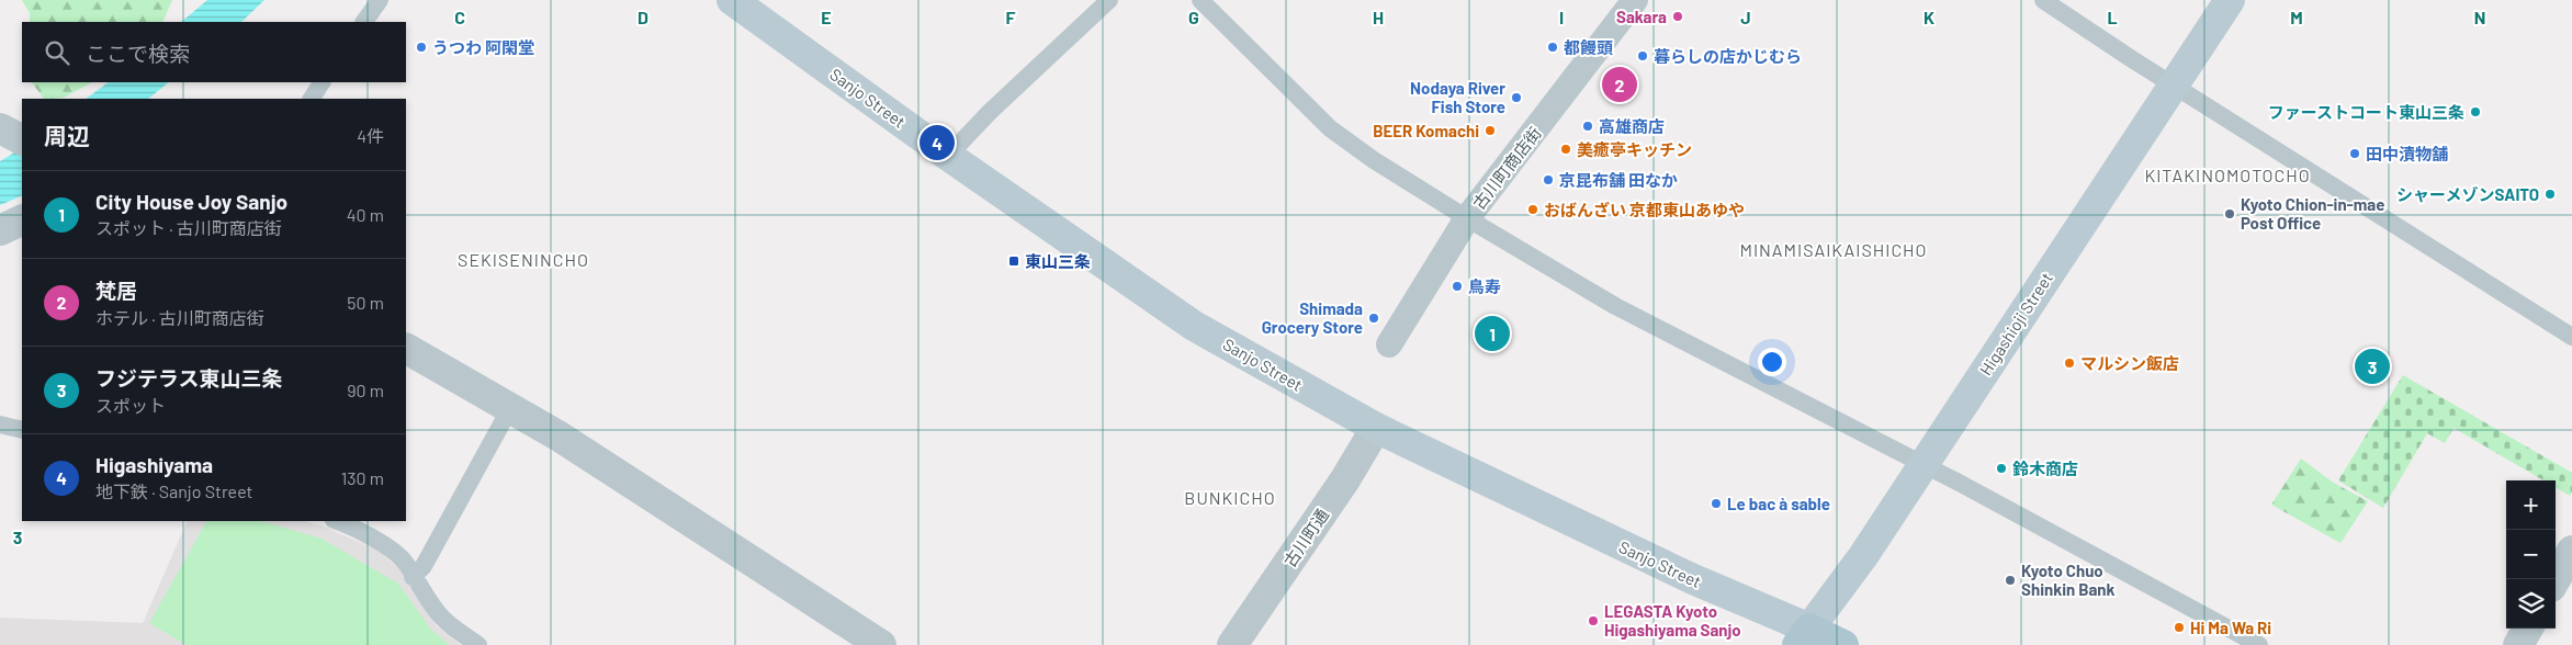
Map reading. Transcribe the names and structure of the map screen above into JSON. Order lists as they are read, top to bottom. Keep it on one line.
{"streets":{"main road":["Sanjo Street","Higashioji Street"],"street":["古川町商店街","古川町通"]},"crossings":[["Sanjo Street","Higashioji Street"],["Sanjo Street","古川町通"]],"districts":["KITAKINOMOTOCHO","MINAMISAIKAISHICHO","SEKISENINCHO","BUNKICHO"],"places":{"other":["Sakara","うつわ 阿閑堂","都饅頭","暮らしの店かじむら","Nodaya River Fish Store","ファーストコート東山三条","高雄商店","BEER Komachi","美癒亭キッチン","田中漬物舗","京昆布舗 田なか","シャーメゾンSAITO","おばんざい 京都東山あゆや","Kyoto Chion-in-mae Post Office","鳥寿","Shimada Grocery Store","マルシン飯店","鈴木商店","Le bac à sable","Kyoto Chuo Shinkin Bank","LEGASTA Kyoto Higashiyama Sanjo","Hi Ma Wa Ri"],"transit":["東山三条"]},"page":{"search":"ここで検索","pins":["2","4","1","3"],"heading":["周辺","4件"],"list":[{"mark":"1","name":"City House Joy Sanjo","note":"スポット · 古川町商店街","value":"40 m"},{"mark":"2","name":"梵居","note":"ホテル · 古川町商店街","value":"50 m"},{"mark":"3","name":"フジテラス東山三条","note":"スポット","value":"90 m"},{"mark":"4","name":"Higashiyama","note":"地下鉄 · Sanjo Street","value":"130 m"}],"map_buttons":["+","−"]},"grid":{"columns":["C","D","E","F","G","H","I","J","K","L","M","N"],"rows":["3"]}}
